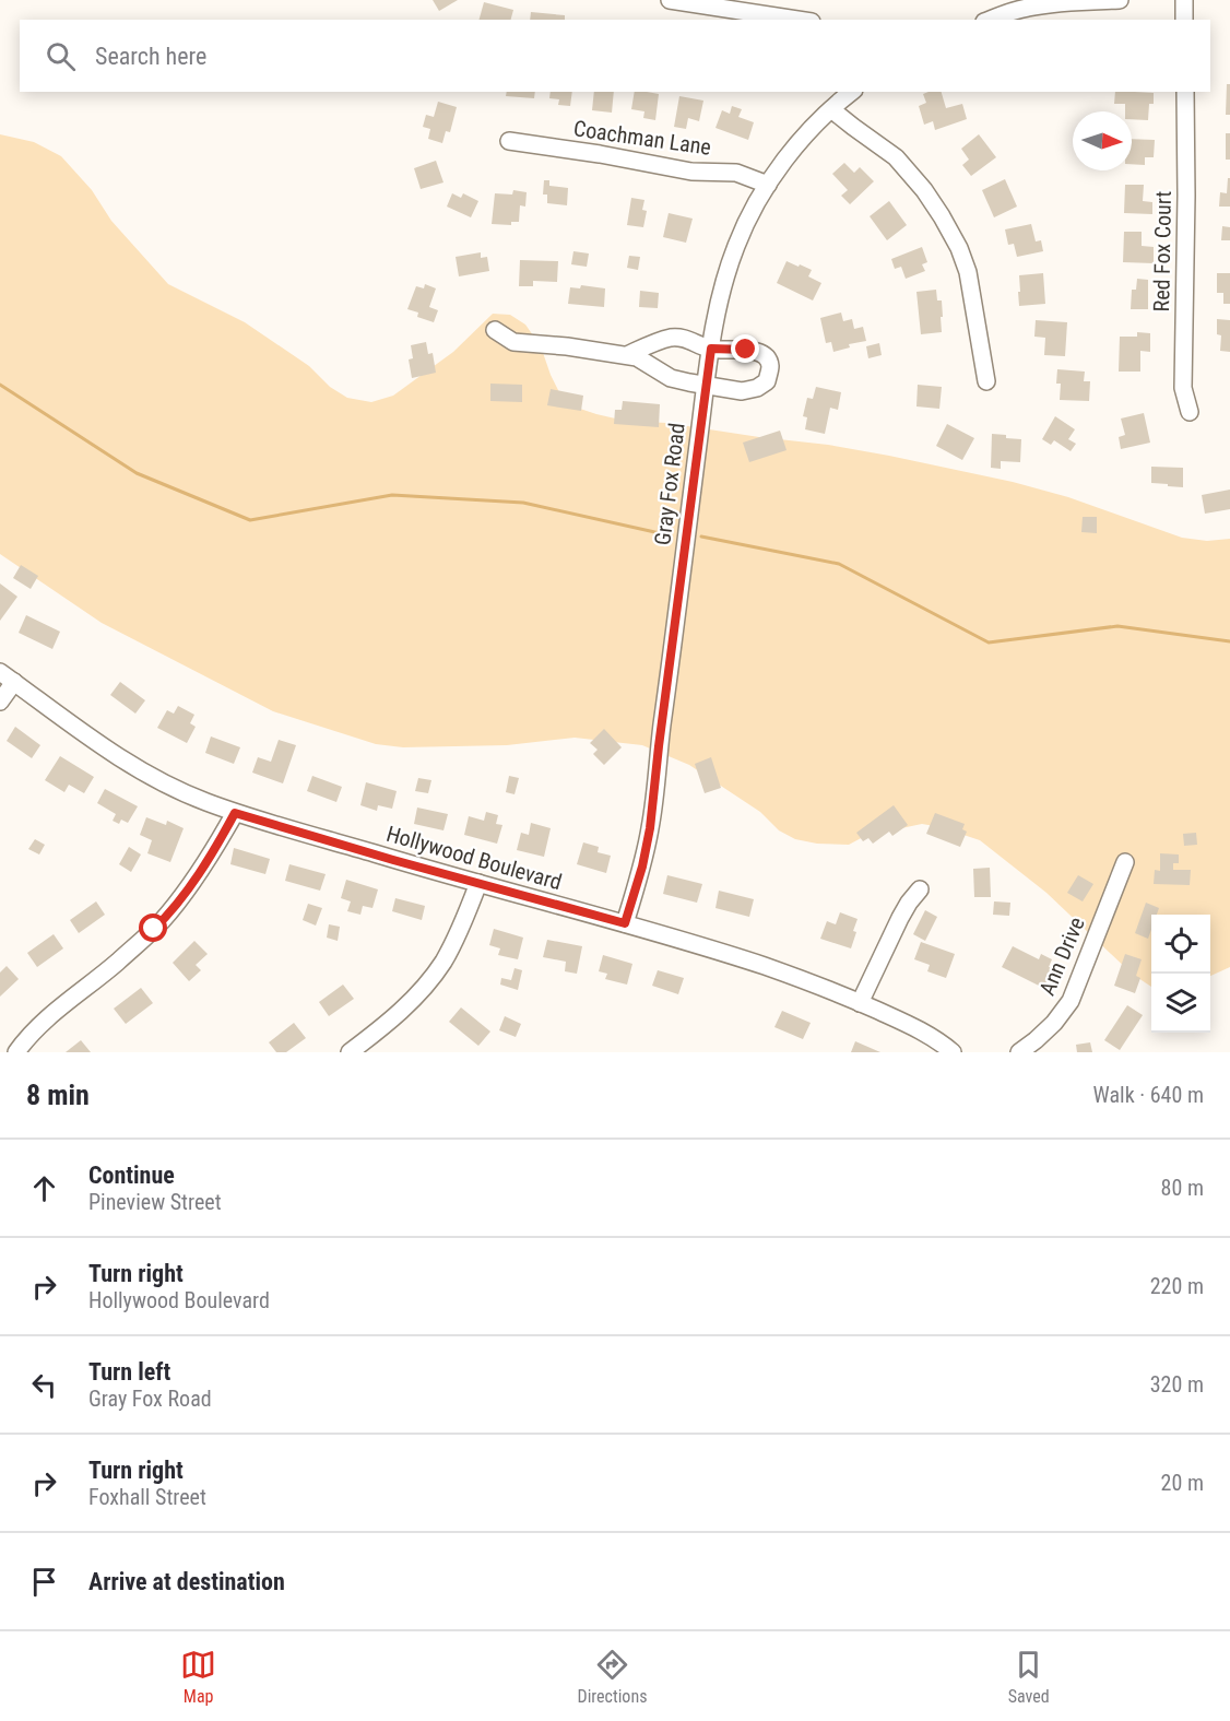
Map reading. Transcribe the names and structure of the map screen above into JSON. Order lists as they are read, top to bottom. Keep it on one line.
{"streets":{"street":["Coachman Lane","Red Fox Court","Gray Fox Road","Hollywood Boulevard","Ann Drive"]},"crossings":[["Coachman Lane","Gray Fox Road"],["Gray Fox Road","Hollywood Boulevard"]],"north":"right","page":{"search":"Search here","heading":["8 min","Walk · 640 m"],"list":[["Continue","Pineview Street","80 m"],["Turn right","Hollywood Boulevard","220 m"],["Turn left","Gray Fox Road","320 m"],["Turn right","Foxhall Street","20 m"],"Arrive at destination"],"nav":["Map","Directions","Saved"]}}
